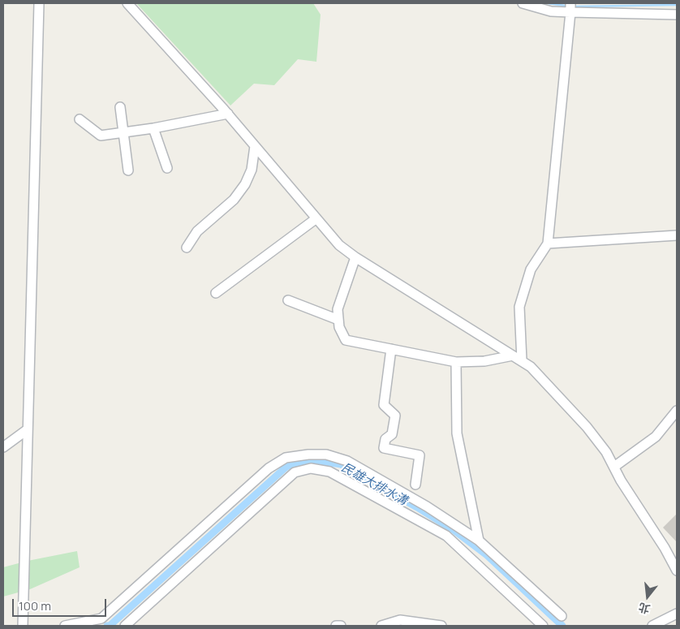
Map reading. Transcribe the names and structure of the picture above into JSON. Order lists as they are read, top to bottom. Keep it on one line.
{"water":["民雄大排水溝"],"scale_bar":"100 m","north":"bottom"}
